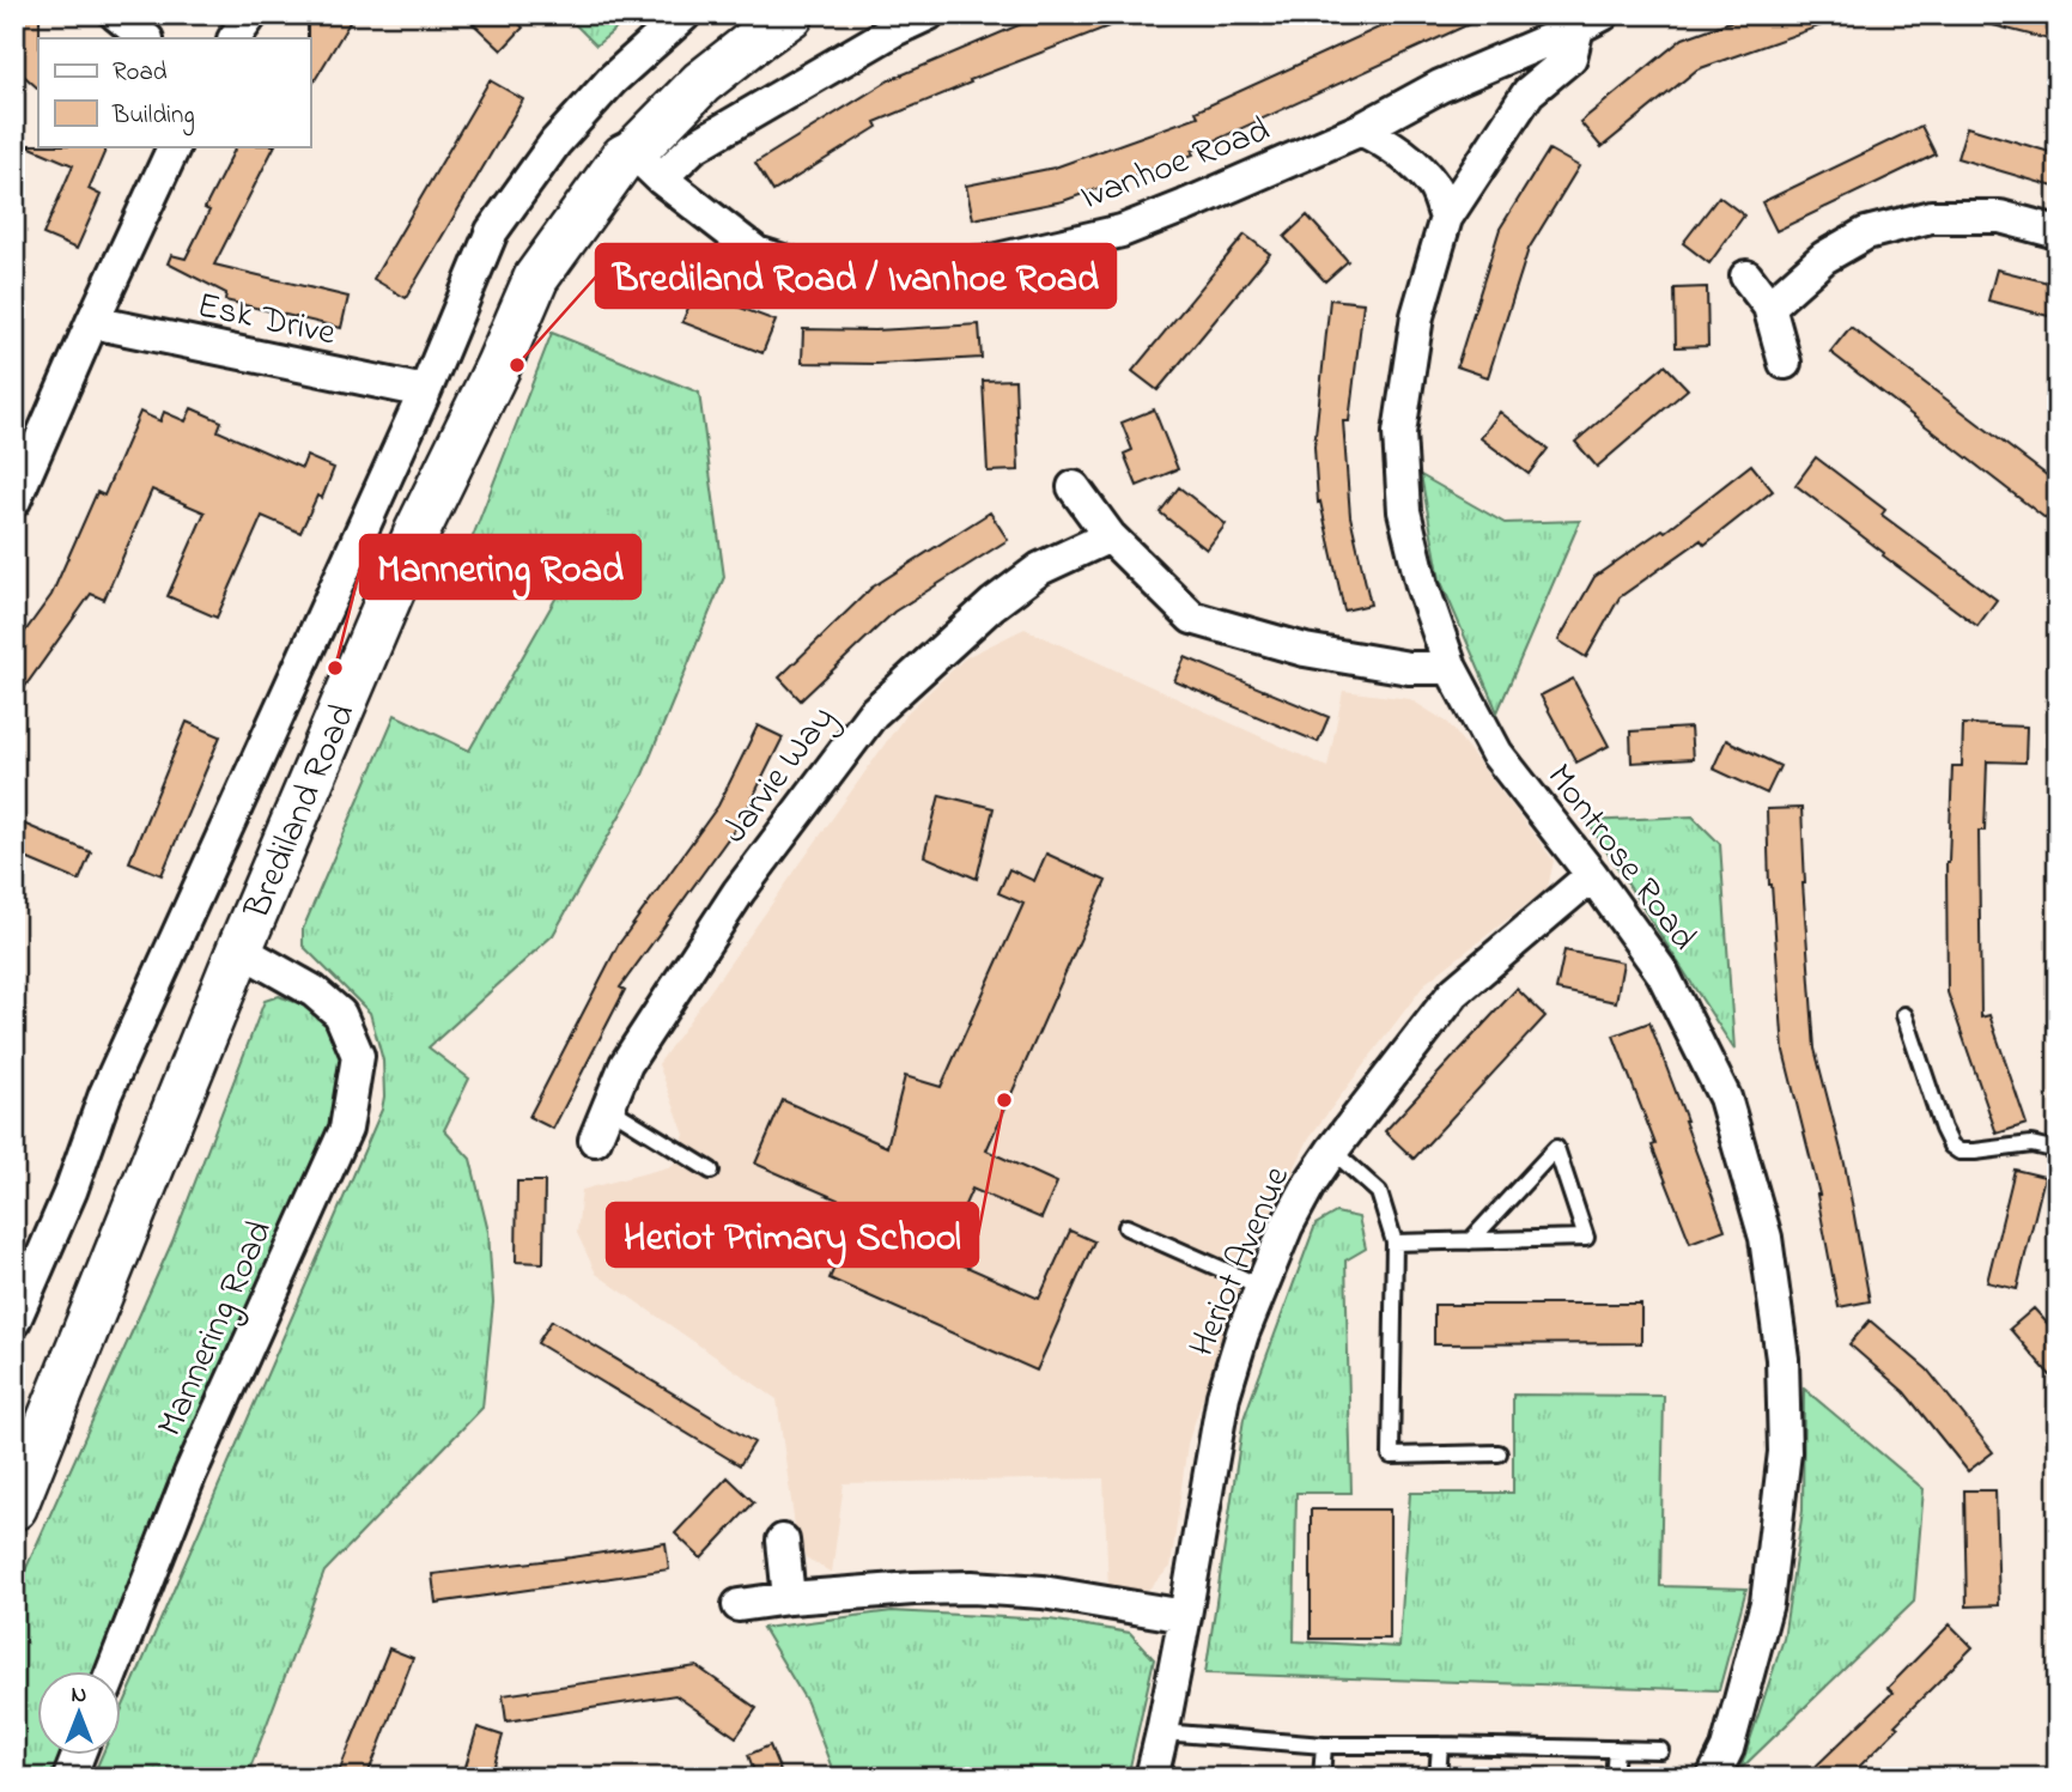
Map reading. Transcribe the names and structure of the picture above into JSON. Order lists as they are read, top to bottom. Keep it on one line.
{"streets":{"street":["Ivanhoe Road","Esk Drive","Jarvie Way","Brediland Road","Montrose Road","Heriot Avenue","Mannering Road"]},"crossings":[["Ivanhoe Road","Brediland Road"],["Ivanhoe Road","Montrose Road"],["Esk Drive","Brediland Road"],["Brediland Road","Mannering Road"],["Montrose Road","Heriot Avenue"]],"places":["Brediland Road / Ivanhoe Road","Mannering Road","Heriot Primary School"],"legend":["Road","Building"],"north":"top"}
